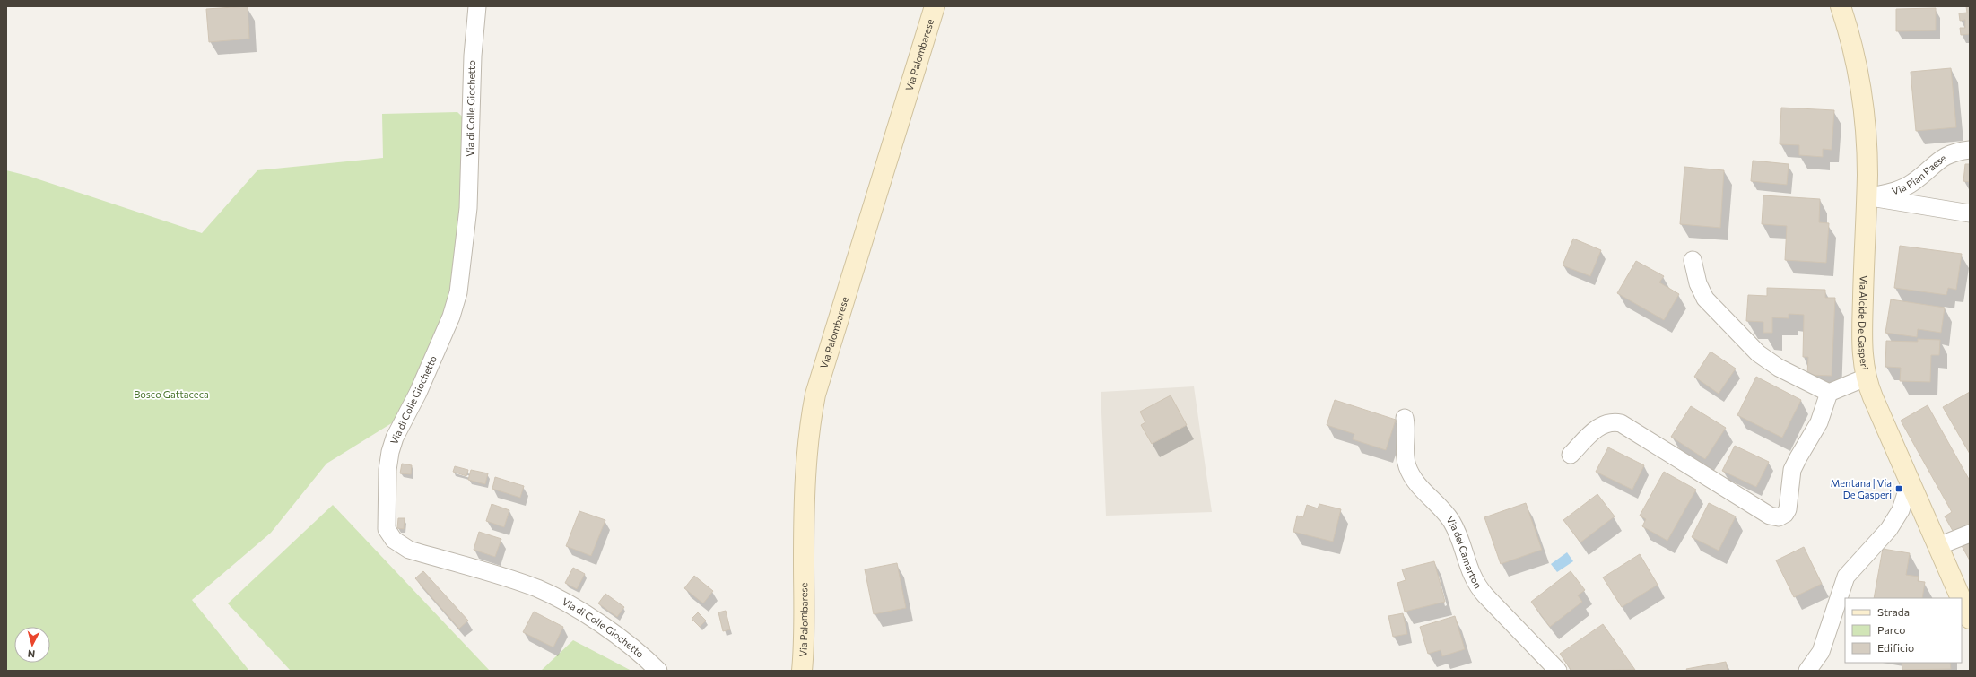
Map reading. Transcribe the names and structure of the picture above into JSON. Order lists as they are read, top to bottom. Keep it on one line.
{"streets":{"main road":["Via Palombarese","Via Alcide De Gasperi"],"street":["Via di Colle Giochetto","Via Pian Paese","Via del Camarton"]},"crossings":[["Via Pian Paese","Via Alcide De Gasperi"]],"parks":["Bosco Gattaceca"],"places":{"transit":["Mentana | Via De Gasperi"]},"legend":["Strada","Parco","Edificio"],"north":"bottom"}
